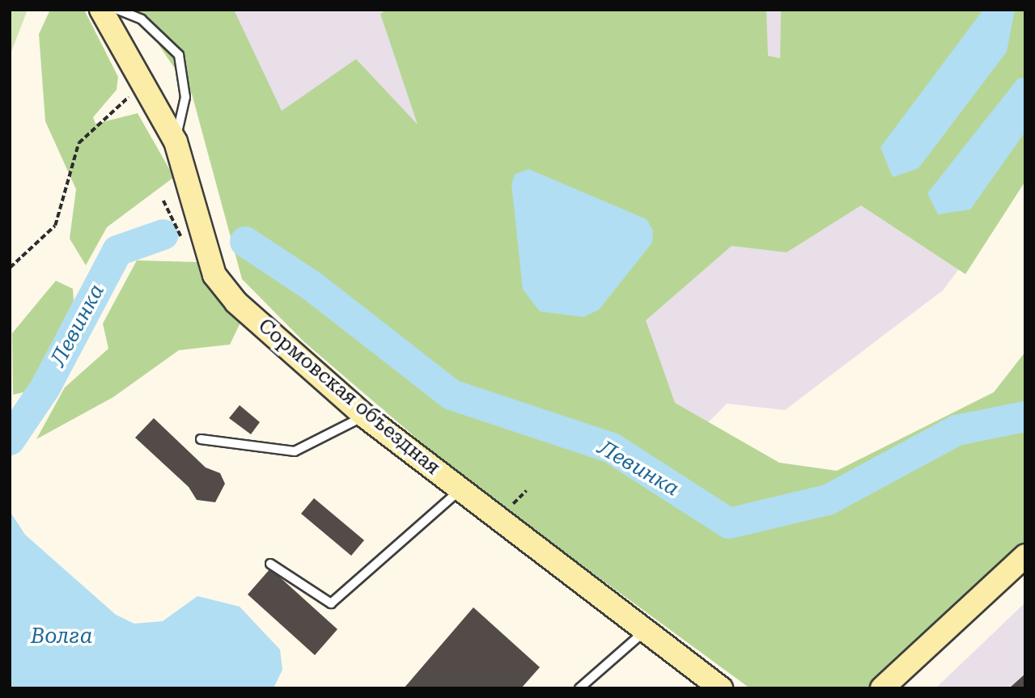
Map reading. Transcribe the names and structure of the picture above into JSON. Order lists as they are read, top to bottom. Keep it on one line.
{"streets":{"street":["Сормовская объездная"]},"water":["Левинка","Волга"]}
